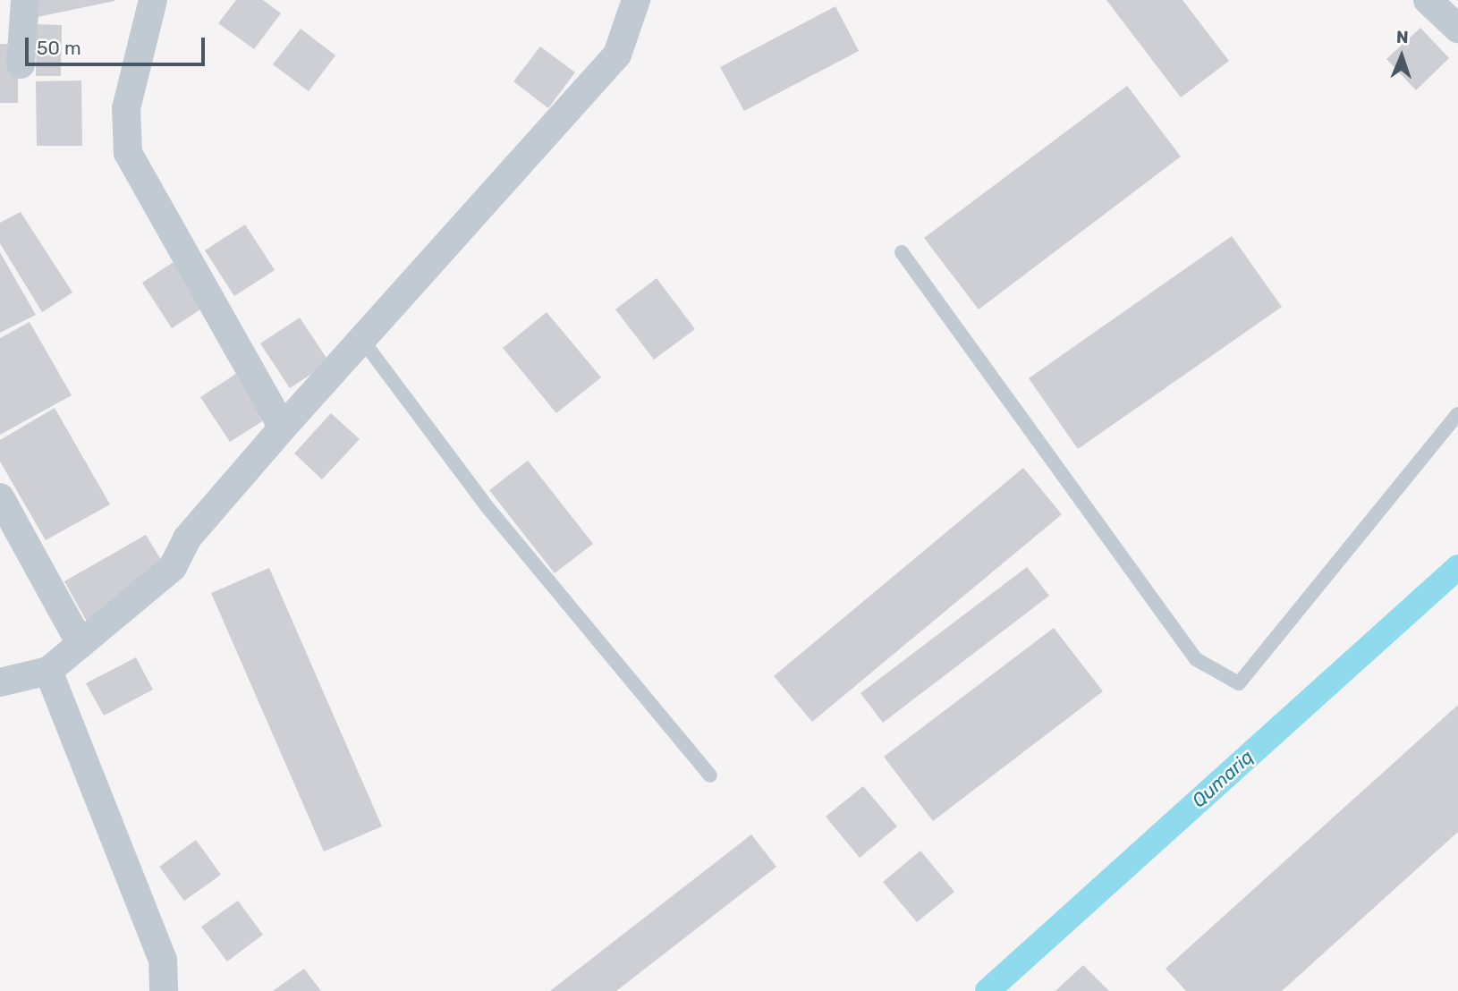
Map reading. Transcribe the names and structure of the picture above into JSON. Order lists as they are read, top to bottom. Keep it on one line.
{"water":["Qumariq"],"scale_bar":"50 m","north":"top"}
